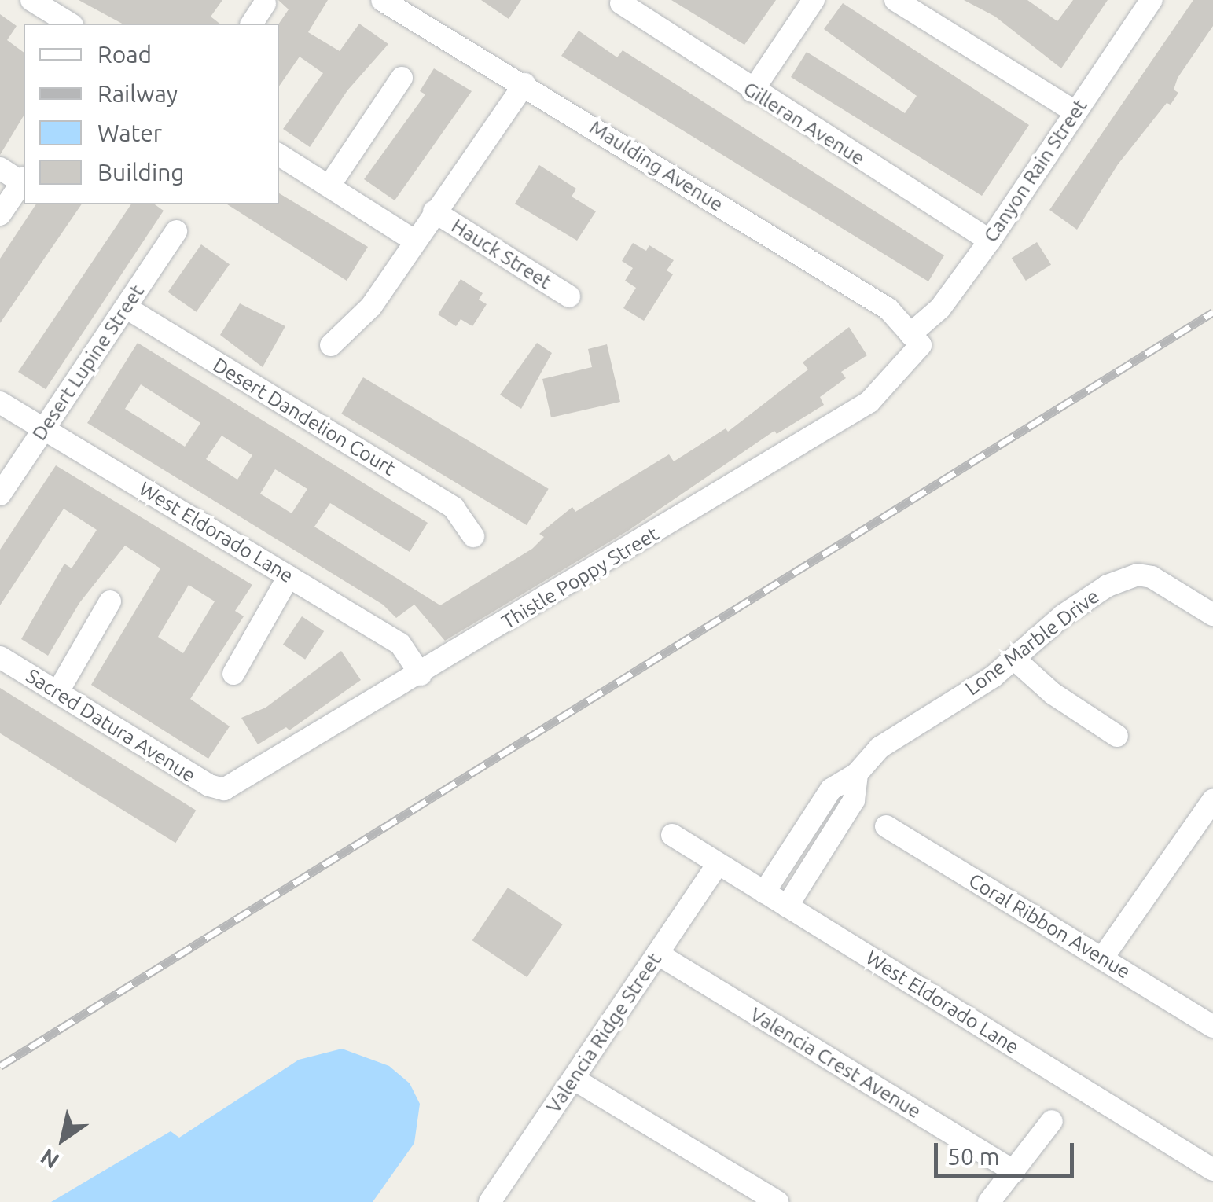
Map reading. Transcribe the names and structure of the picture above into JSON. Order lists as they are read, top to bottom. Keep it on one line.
{"streets":{"street":["Gilleran Avenue","Maulding Avenue","Canyon Rain Street","Hauck Street","Desert Lupine Street","Desert Dandelion Court","West Eldorado Lane","Thistle Poppy Street","Lone Marble Drive","Sacred Datura Avenue","Coral Ribbon Avenue","Valencia Ridge Street","Valencia Crest Avenue"]},"crossings":[["Gilleran Avenue","Canyon Rain Street"],["Maulding Avenue","Canyon Rain Street"],["Maulding Avenue","Hauck Street"],["Maulding Avenue","Thistle Poppy Street"],["Canyon Rain Street","Thistle Poppy Street"],["Desert Lupine Street","Desert Dandelion Court"],["Desert Lupine Street","West Eldorado Lane"],["West Eldorado Lane","Thistle Poppy Street"],["West Eldorado Lane","Lone Marble Drive"],["West Eldorado Lane","Valencia Ridge Street"],["Thistle Poppy Street","Sacred Datura Avenue"],["Valencia Ridge Street","Valencia Crest Avenue"]],"legend":["Road","Railway","Water","Building"],"scale_bar":"50 m","north":"bottom left"}
